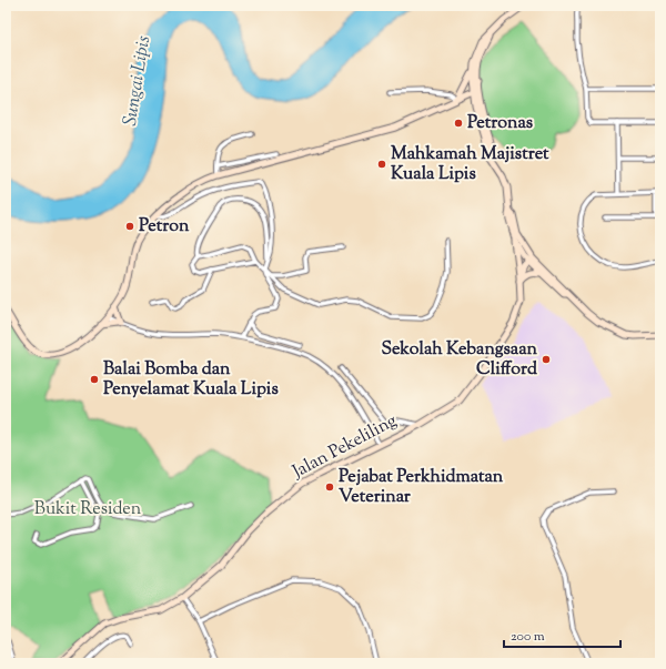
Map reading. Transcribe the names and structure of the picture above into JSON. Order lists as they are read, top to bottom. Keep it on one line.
{"streets":{"street":["Jalan Pekeliling"]},"water":["Sungai Lipis"],"parks":["Bukit Residen"],"places":["Petronas","Mahkamah Majistret Kuala Lipis","Petron","Sekolah Kebangsaan Clifford","Balai Bomba dan Penyelamat Kuala Lipis","Pejabat Perkhidmatan Veterinar"],"scale_bar":"200 m"}
